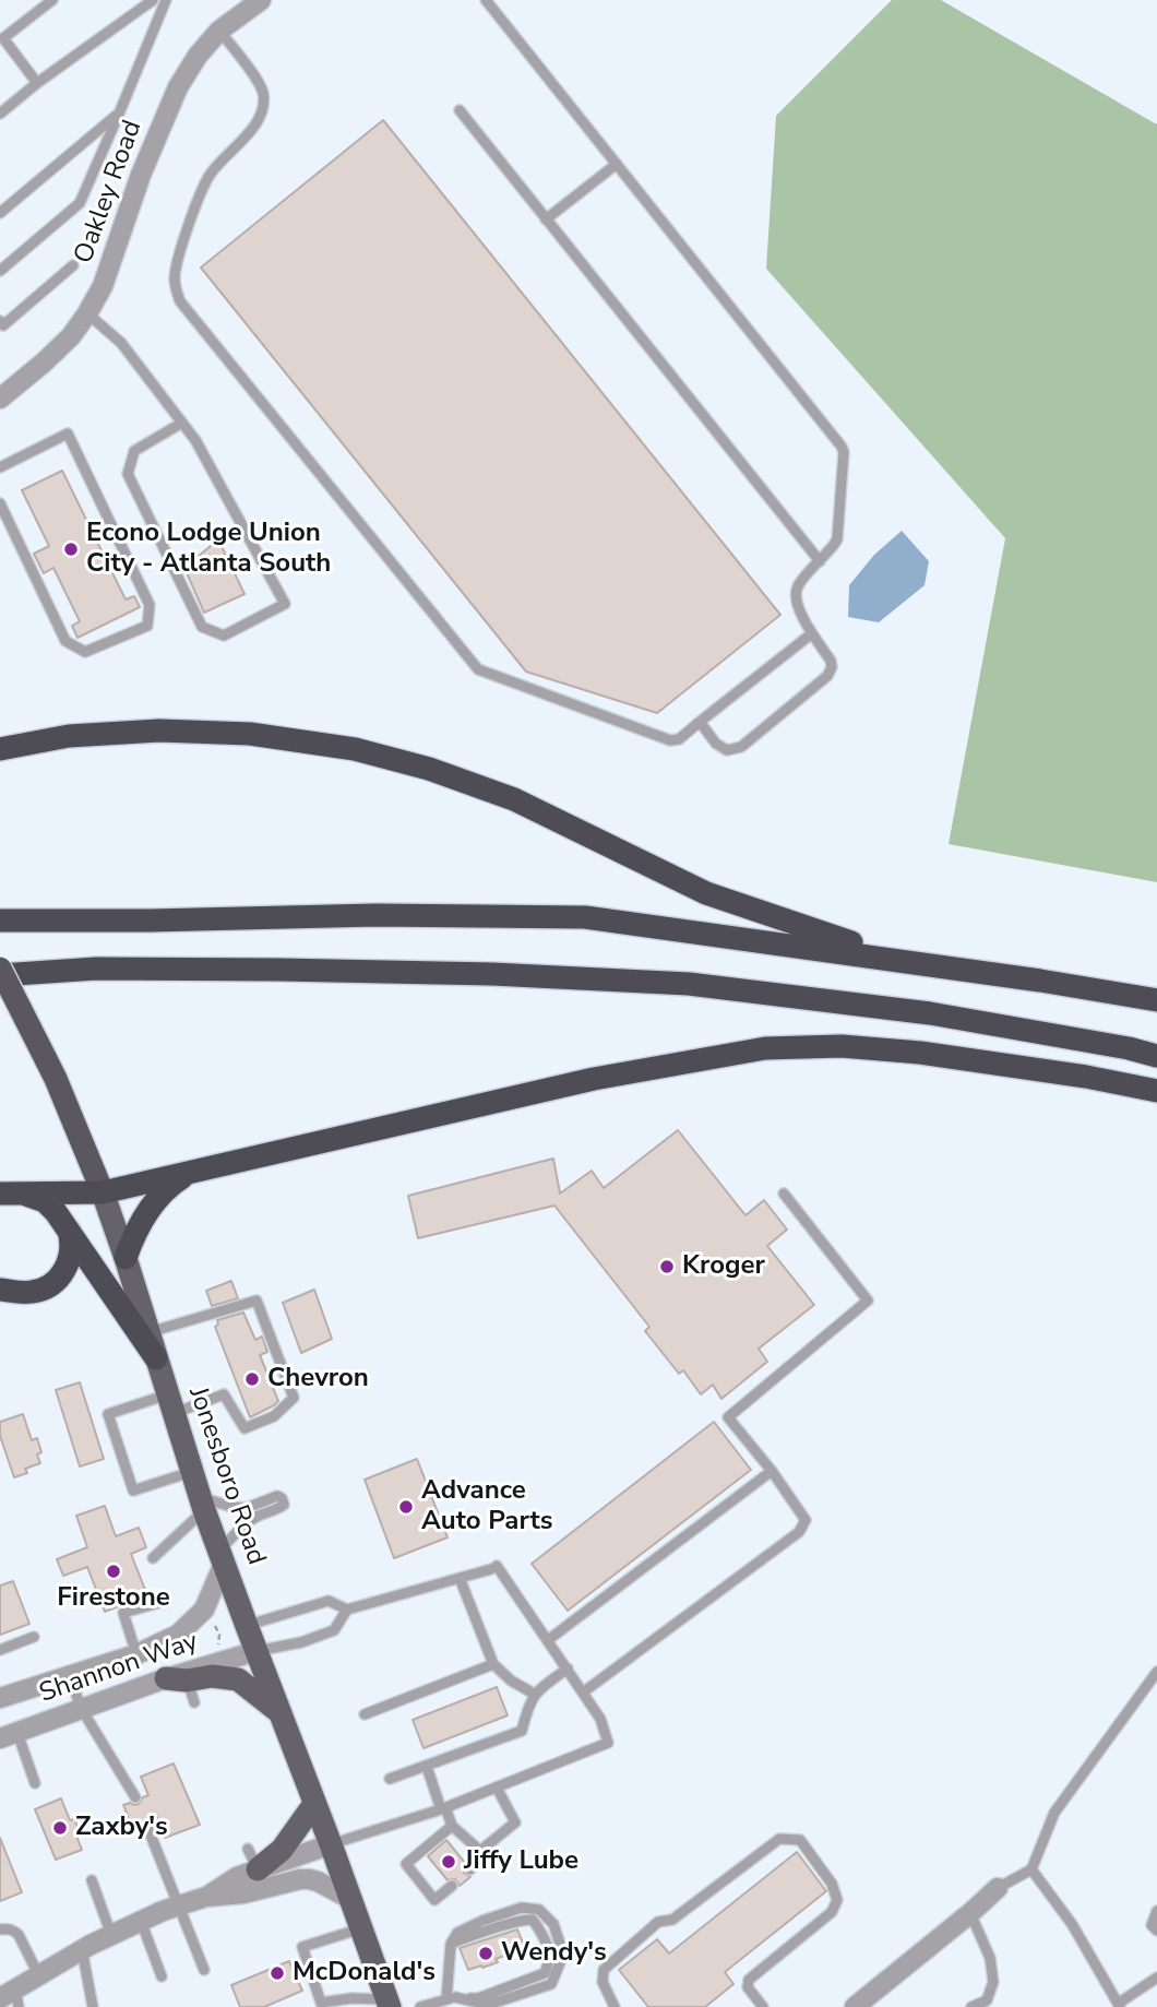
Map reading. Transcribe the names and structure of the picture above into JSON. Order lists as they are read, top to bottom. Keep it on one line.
{"streets":{"highway":["Jonesboro Road"],"street":["Oakley Road","Shannon Way"]},"crossings":[["Jonesboro Road","Shannon Way"]],"places":["Econo Lodge Union City - Atlanta South","Kroger","Chevron","Advance Auto Parts","Firestone","Zaxby's","Jiffy Lube","Wendy's","McDonald's"]}
